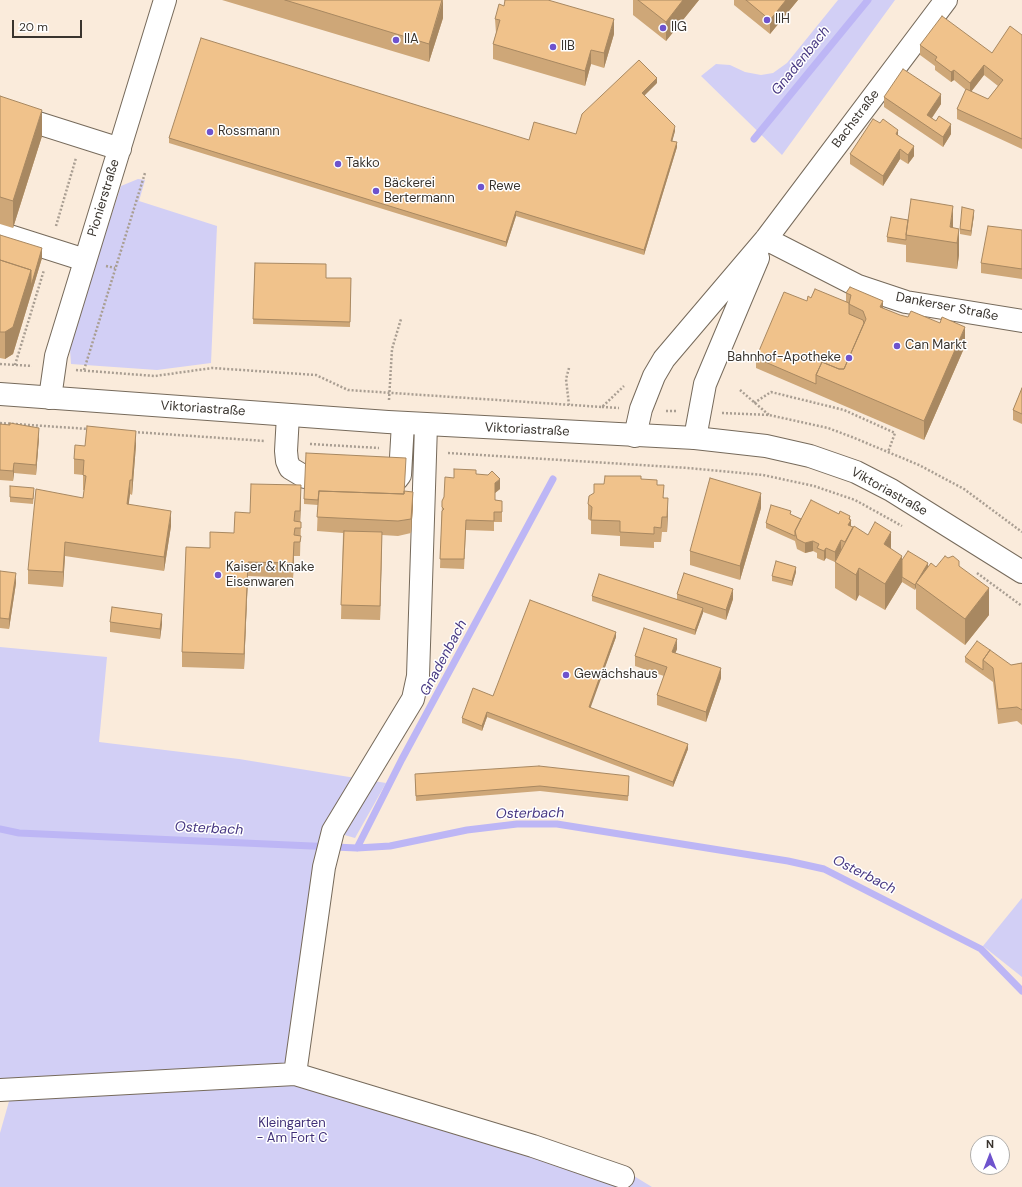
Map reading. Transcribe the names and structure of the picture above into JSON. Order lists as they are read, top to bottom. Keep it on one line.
{"streets":{"street":["Bachstraße","Pionierstraße","Dankerser Straße","Viktoriastraße"]},"crossings":[["Bachstraße","Dankerser Straße"],["Bachstraße","Viktoriastraße"],["Pionierstraße","Viktoriastraße"]],"water":["Gnadenbach","Osterbach"],"parks":["Kleingarten - Am Fort C"],"places":["IIH","IIG","IIA","IIB","Rossmann","Takko","Rewe","Bäckerei Bertermann","Can Markt","Bahnhof-Apotheke","Kaiser & Knake Eisenwaren","Gewächshaus"],"scale_bar":"20 m","north":"top"}
